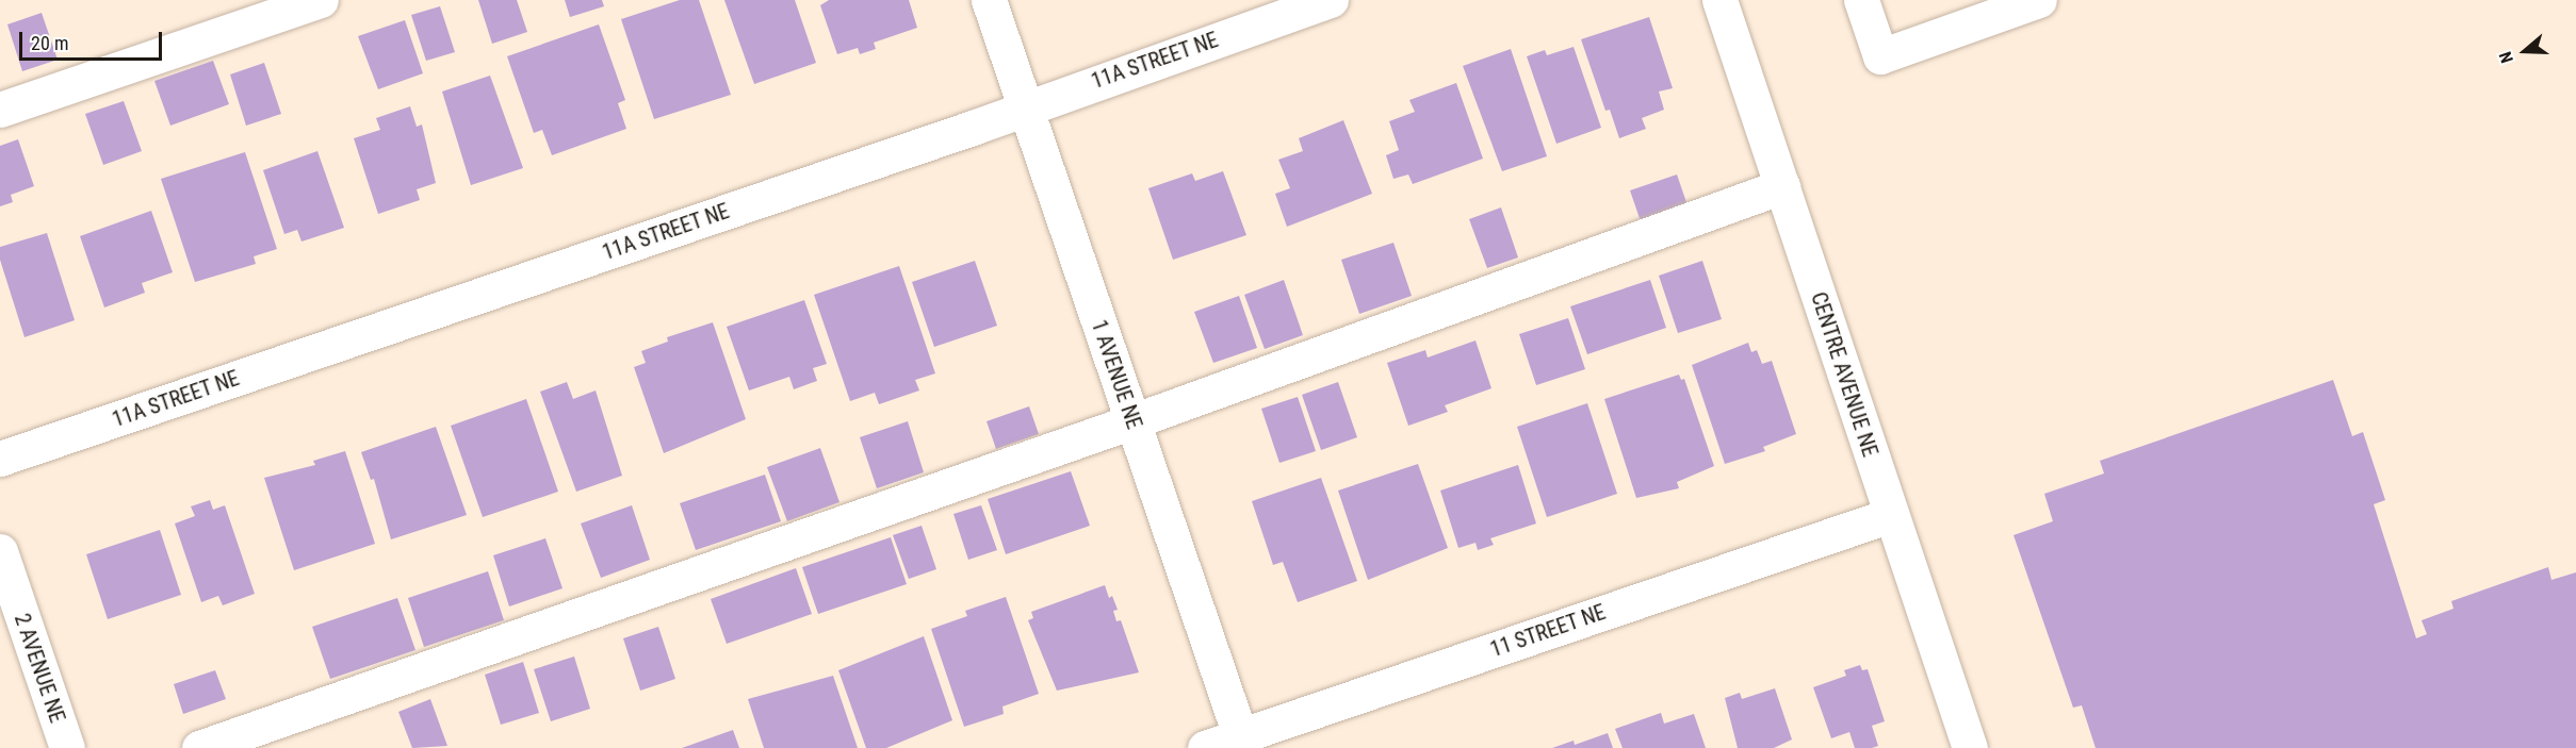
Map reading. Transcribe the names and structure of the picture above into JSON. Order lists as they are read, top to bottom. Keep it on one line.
{"streets":{"street":["11A STREET NE","1 AVENUE NE","CENTRE AVENUE NE","11 STREET NE","2 AVENUE NE"]},"crossings":[["11A STREET NE","1 AVENUE NE"],["1 AVENUE NE","11 STREET NE"],["CENTRE AVENUE NE","11 STREET NE"]],"scale_bar":"20 m","north":"left"}
